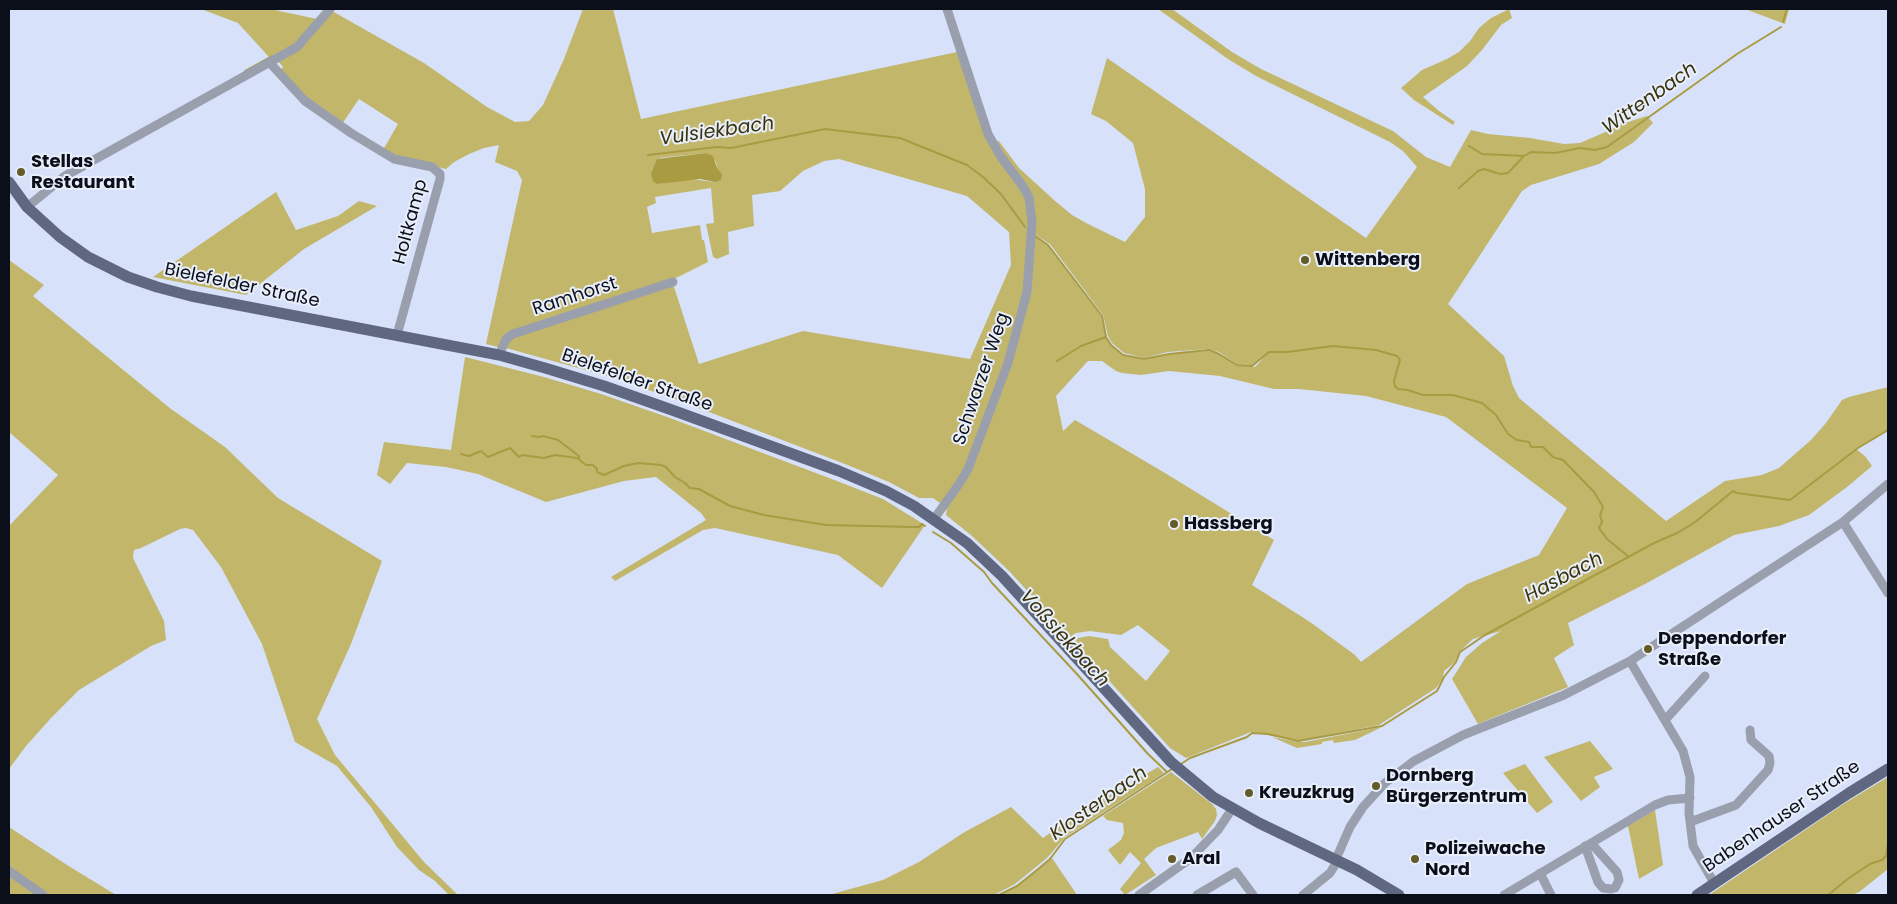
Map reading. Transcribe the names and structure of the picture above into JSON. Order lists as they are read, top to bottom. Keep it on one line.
{"streets":{"main road":["Bielefelder Straße","Babenhauser Straße"],"street":["Holtkamp","Ramhorst","Schwarzer Weg"]},"crossings":[["Holtkamp","Bielefelder Straße"],["Bielefelder Straße","Ramhorst"],["Bielefelder Straße","Schwarzer Weg"]],"water":["Wittenbach","Vulsiekbach","Hasbach","Voßsiekbach","Klosterbach"],"places":["Stellas Restaurant","Wittenberg","Hassberg","Deppendorfer Straße","Dornberg Bürgerzentrum","Kreuzkrug","Aral","Polizeiwache Nord"]}
